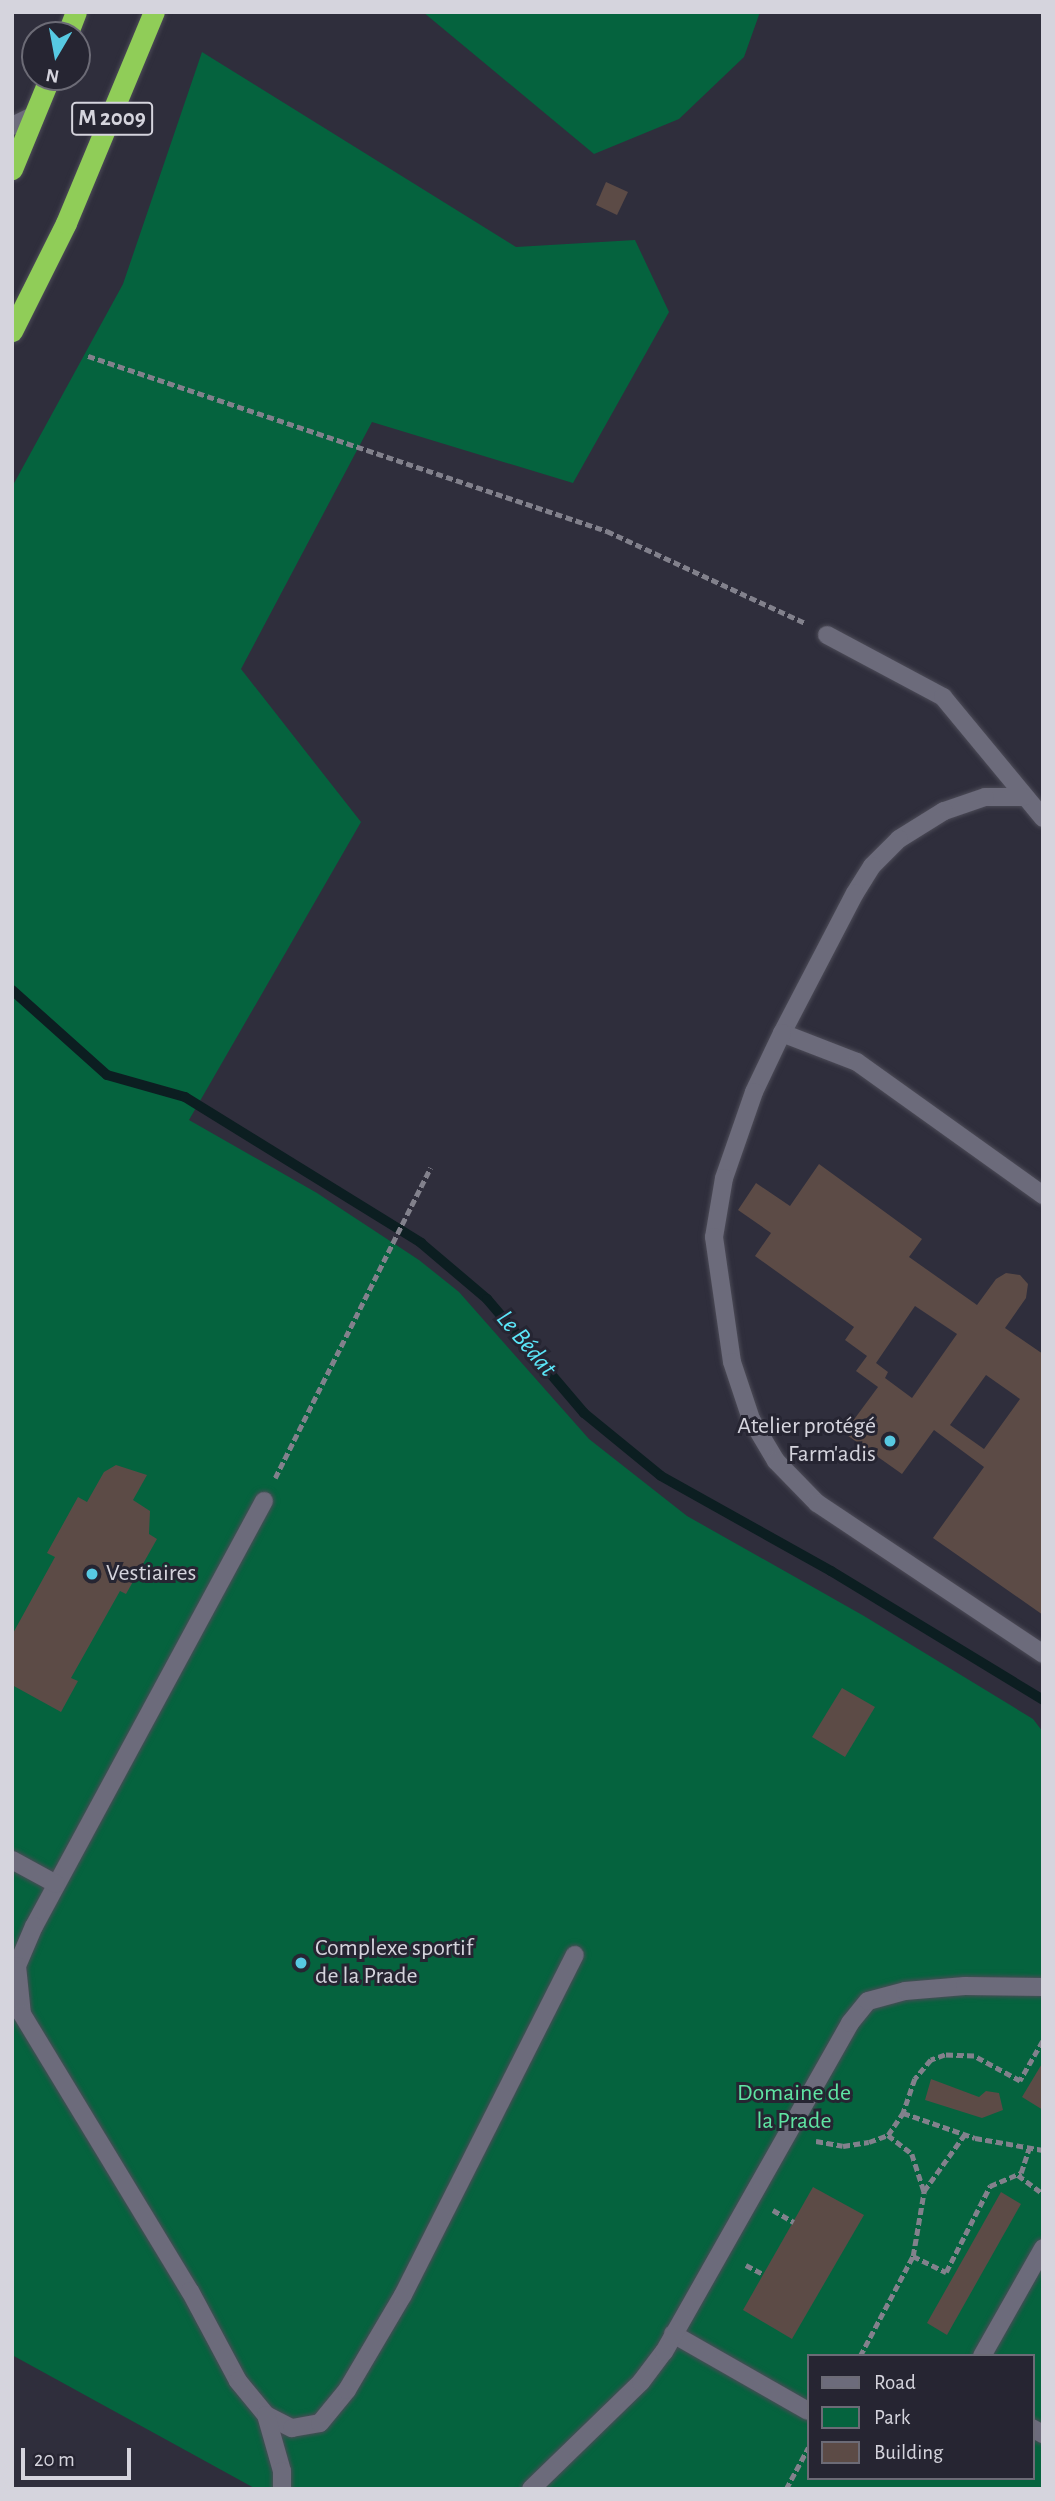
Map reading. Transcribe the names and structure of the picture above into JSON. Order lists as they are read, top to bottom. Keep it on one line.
{"streets":{"highway":["M 2009"]},"water":["Le Bédat"],"parks":["Domaine de la Prade"],"places":["Atelier protégé Farm'adis","Vestiaires","Complexe sportif de la Prade"],"legend":["Road","Park","Building"],"scale_bar":"20 m","north":"bottom"}
